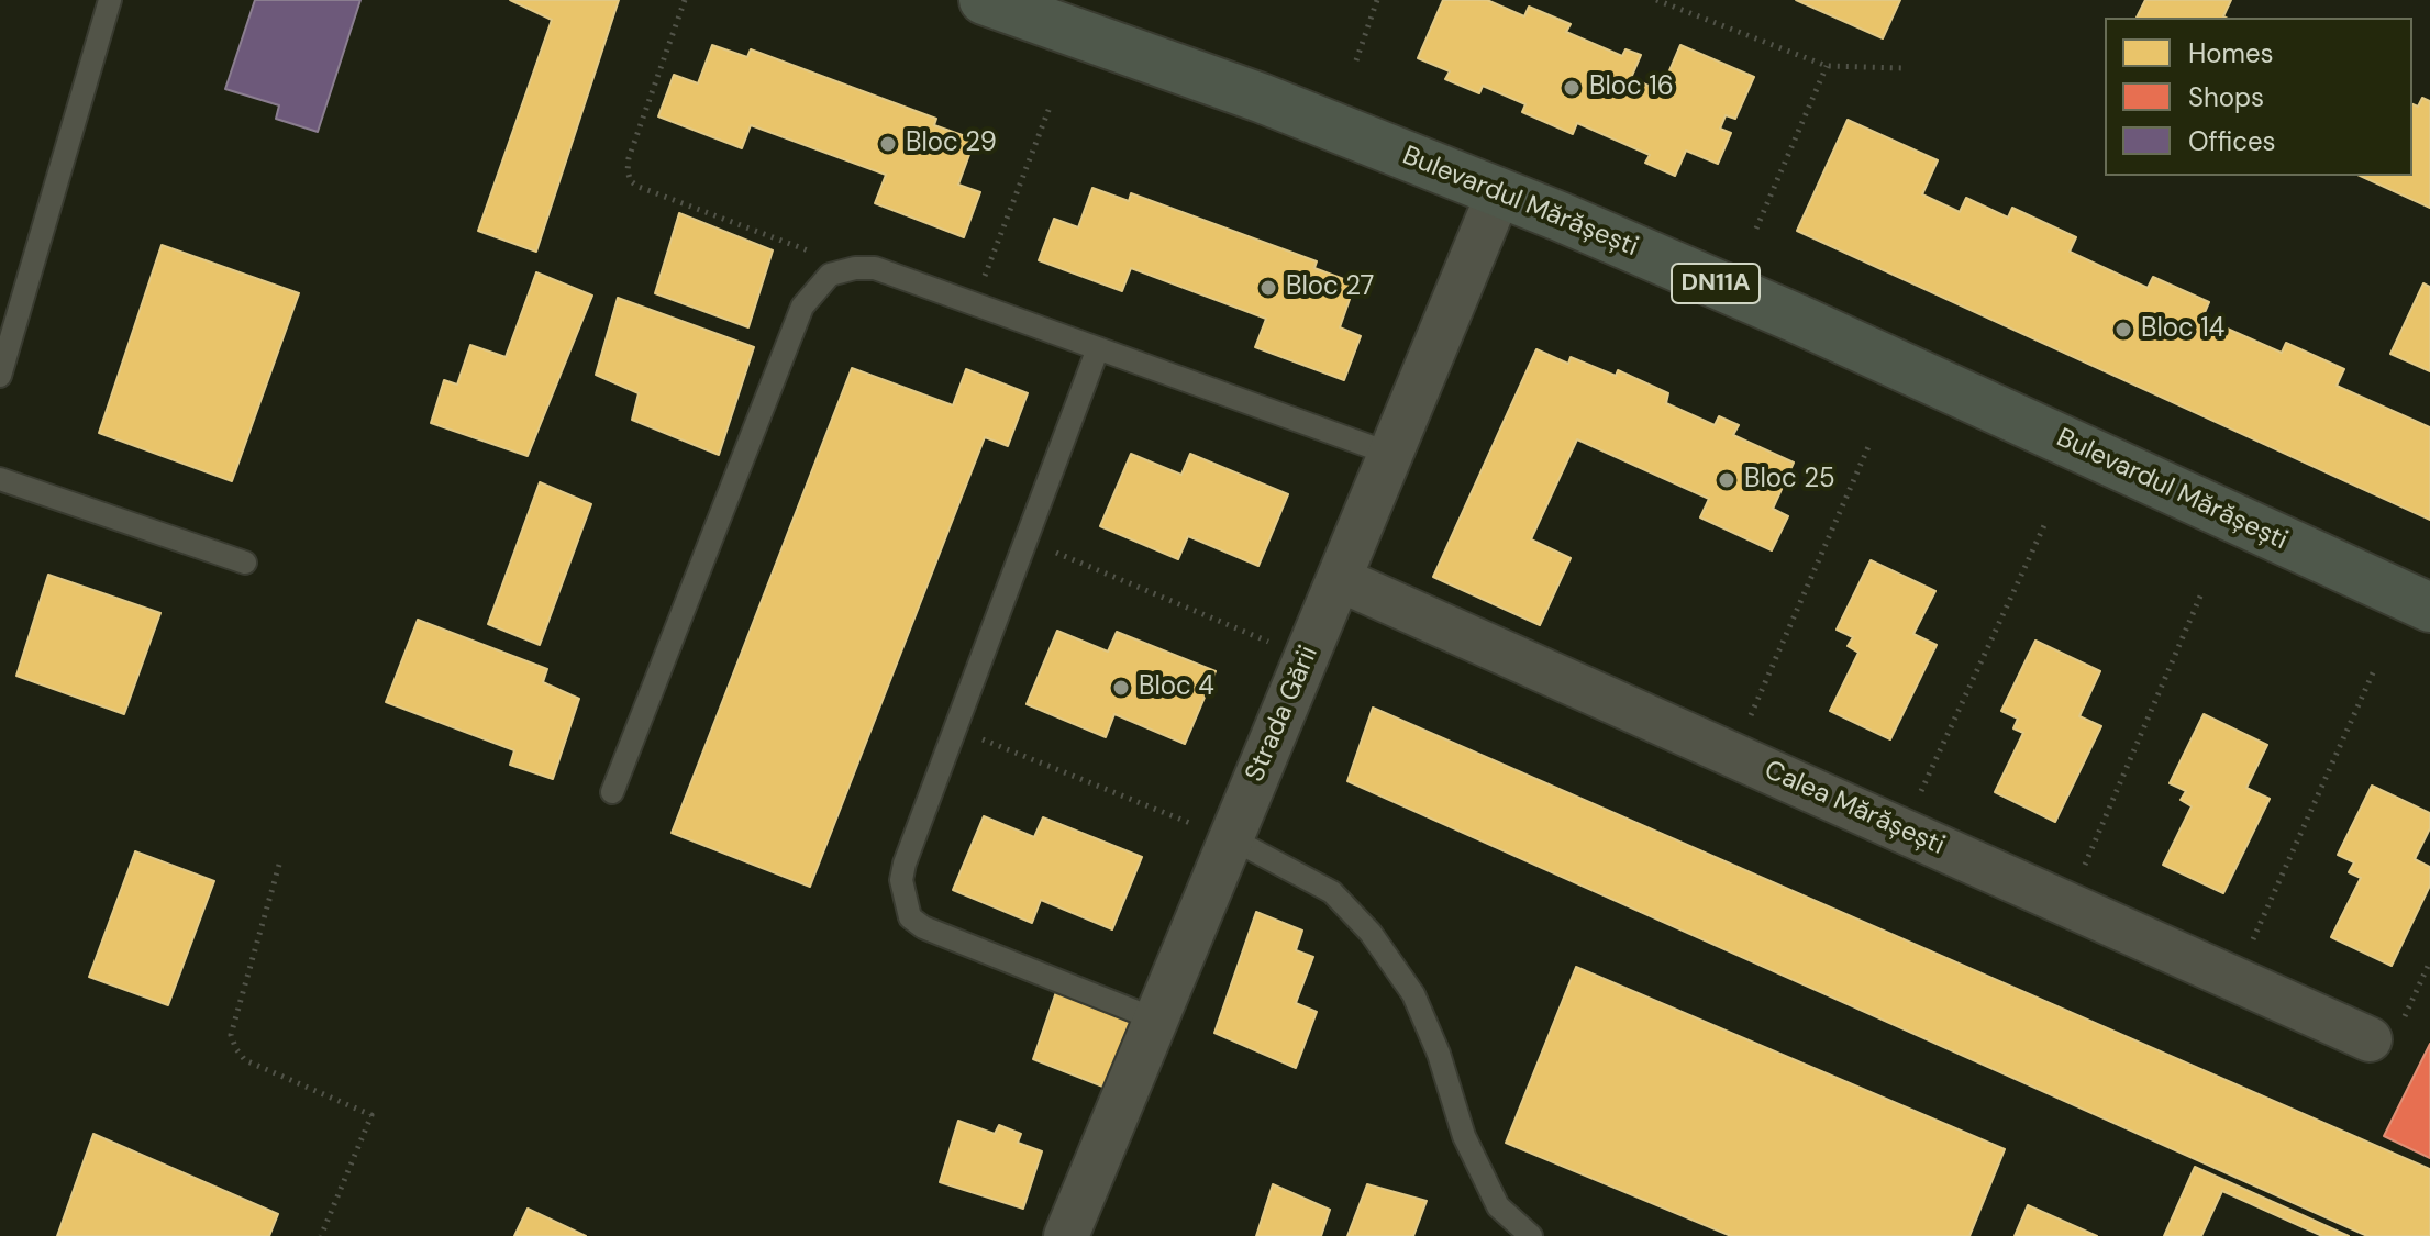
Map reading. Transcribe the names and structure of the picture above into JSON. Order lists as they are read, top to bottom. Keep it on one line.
{"streets":{"main road":["Bulevardul Mărășești","DN11A"],"street":["Strada Gării","Calea Mărășești"]},"crossings":[["Bulevardul Mărășești","Strada Gării"],["Strada Gării","Calea Mărășești"]],"places":["Bloc 16","Bloc 29","Bloc 27","Bloc 14","Bloc 25","Bloc 4"],"legend":["Homes","Shops","Offices"]}
